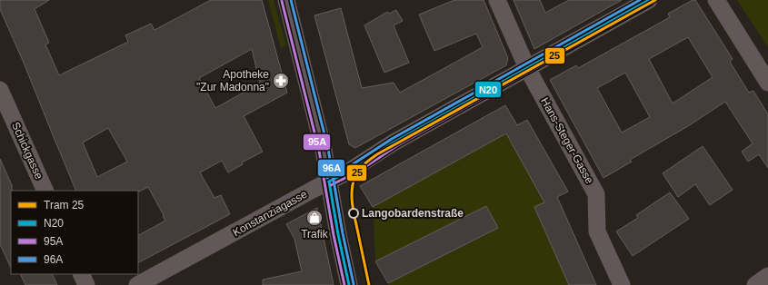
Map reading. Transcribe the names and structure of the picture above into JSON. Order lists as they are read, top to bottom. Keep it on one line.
{"streets":{"street":["Hans-Steger-Gasse","Schickgasse","Konstanziagasse"]},"crossings":[["Hans-Steger-Gasse","Konstanziagasse"]],"places":{"pharmacy":["Apotheke \"Zur Madonna\""],"other":["Langobardenstraße"],"shop":["Trafik"]},"lines":["tram line 25","transit line N20","transit line 96A","transit line 95A"],"legend":["Tram 25","N20","95A","96A"]}
